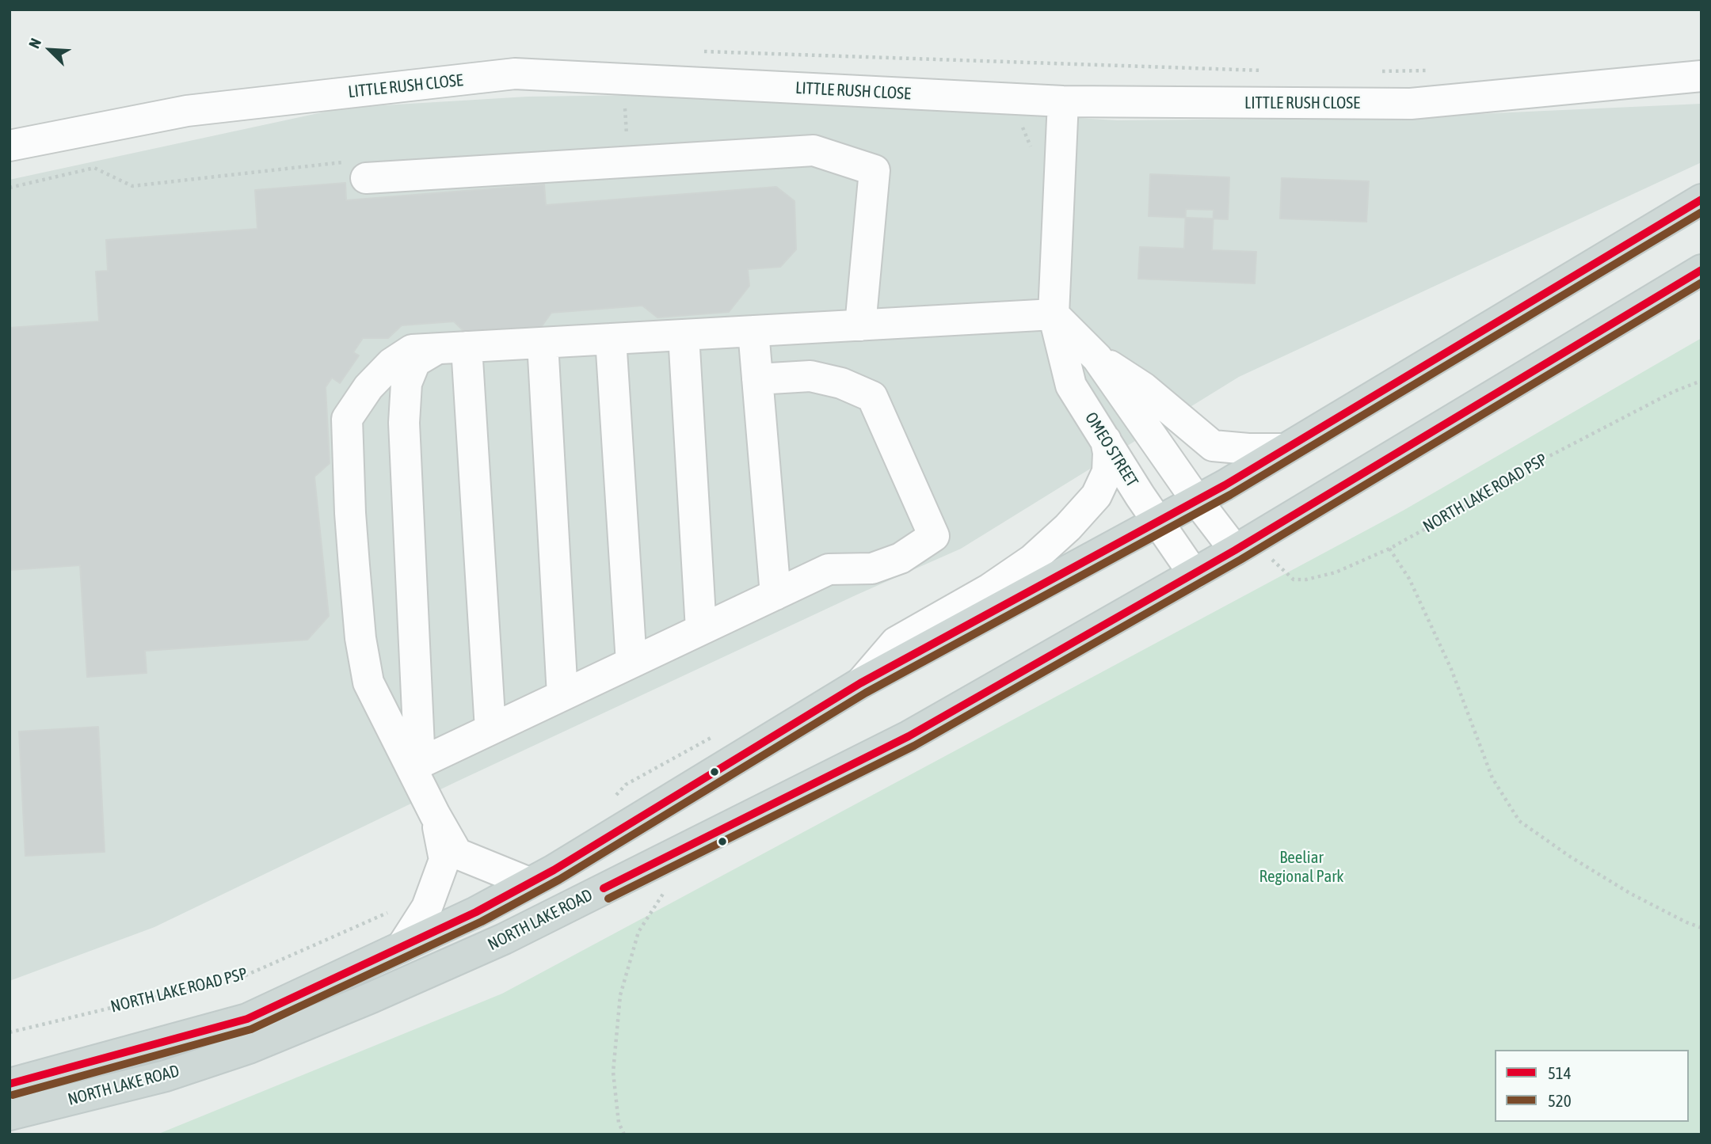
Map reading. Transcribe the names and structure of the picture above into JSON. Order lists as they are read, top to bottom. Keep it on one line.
{"streets":{"main road":["NORTH LAKE ROAD"],"street":["LITTLE RUSH CLOSE","OMEO STREET"],"path":["NORTH LAKE ROAD PSP"]},"crossings":[["LITTLE RUSH CLOSE","OMEO STREET"],["OMEO STREET","NORTH LAKE ROAD"]],"parks":["Beeliar Regional Park"],"lines":["transit line 514","transit line 520"],"legend":["514","520"],"north":"top left"}
